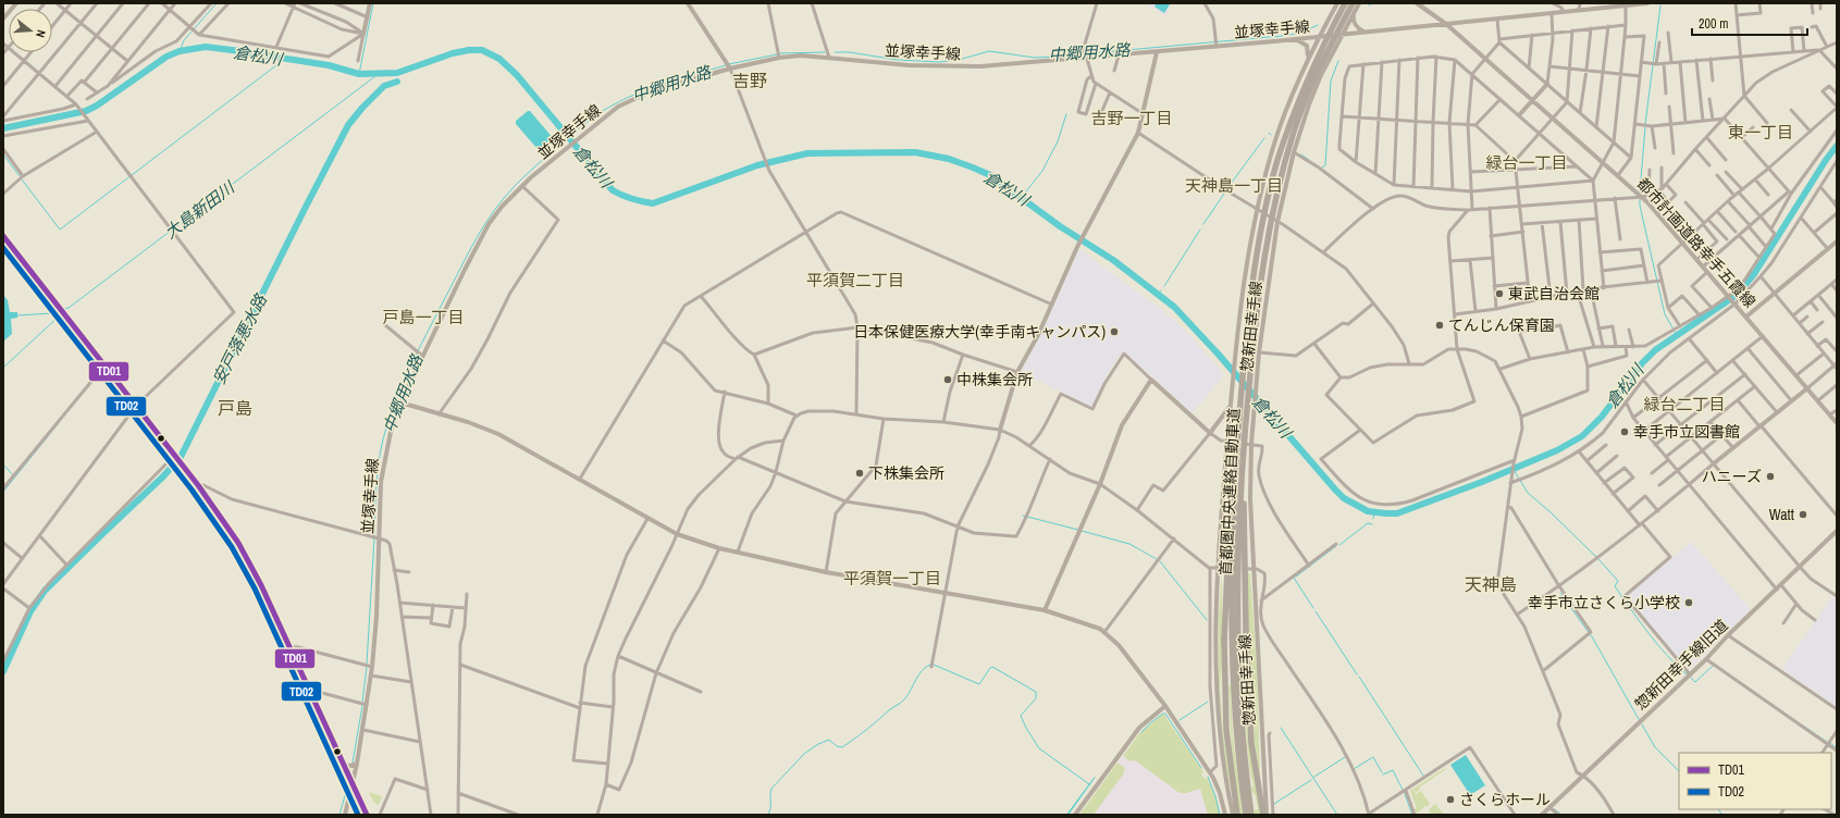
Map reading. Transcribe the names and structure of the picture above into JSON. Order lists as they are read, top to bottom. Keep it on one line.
{"streets":{"highway":["首都圏中央連絡自動車道"],"street":["並塚幸手線","都市計画道路幸手五霞線","惣新田幸手線","惣新田幸手線旧道"]},"crossings":[["並塚幸手線","都市計画道路幸手五霞線"],["並塚幸手線","惣新田幸手線"]],"districts":["吉野","吉野一丁目","東一丁目","緑台一丁目","天神島一丁目","平須賀二丁目","戸島一丁目","緑台二丁目","戸島","平須賀一丁目","天神島"],"water":["中郷用水路","倉松川","大島新田川","安戸落悪水路"],"places":["東武自治会館","てんじん保育園","日本保健医療大学(幸手南キャンパス)","中株集会所","幸手市立図書館","下株集会所","ハニーズ","Watt","幸手市立さくら小学校","さくらホール"],"lines":["transit line TD01","transit line TD02"],"legend":["TD01","TD02"],"scale_bar":"200 m","north":"right"}
